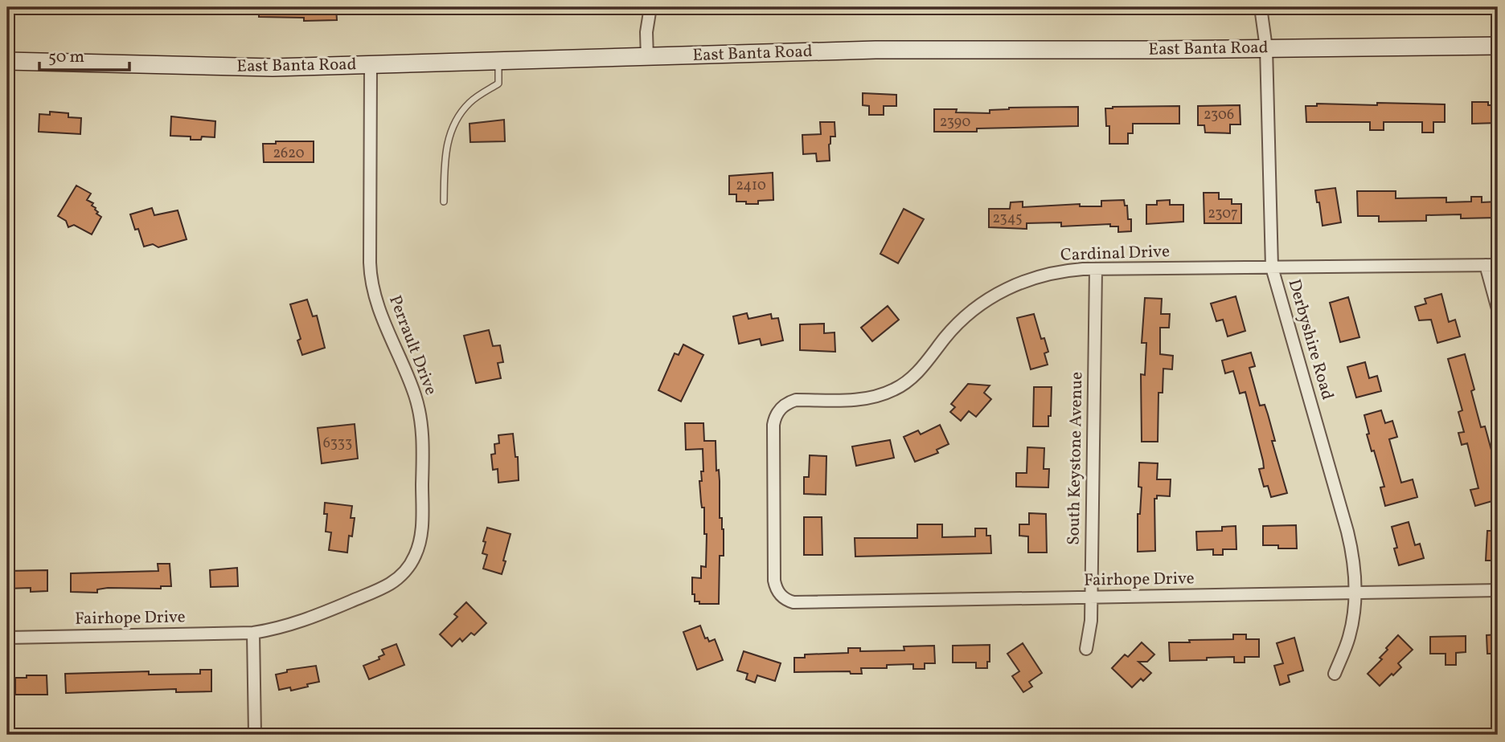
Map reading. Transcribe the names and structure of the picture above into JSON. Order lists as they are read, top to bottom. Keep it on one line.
{"streets":{"street":["East Banta Road","Cardinal Drive","Derbyshire Road","Perrault Drive","South Keystone Avenue","Fairhope Drive"]},"crossings":[["East Banta Road","Derbyshire Road"],["East Banta Road","Perrault Drive"],["Cardinal Drive","Derbyshire Road"],["Cardinal Drive","South Keystone Avenue"],["Cardinal Drive","Fairhope Drive"],["Derbyshire Road","Fairhope Drive"],["Perrault Drive","Fairhope Drive"],["South Keystone Avenue","Fairhope Drive"]],"house_numbers":["2306","2390","2620","2410","2307","2345","6333"],"scale_bar":"50 m"}
